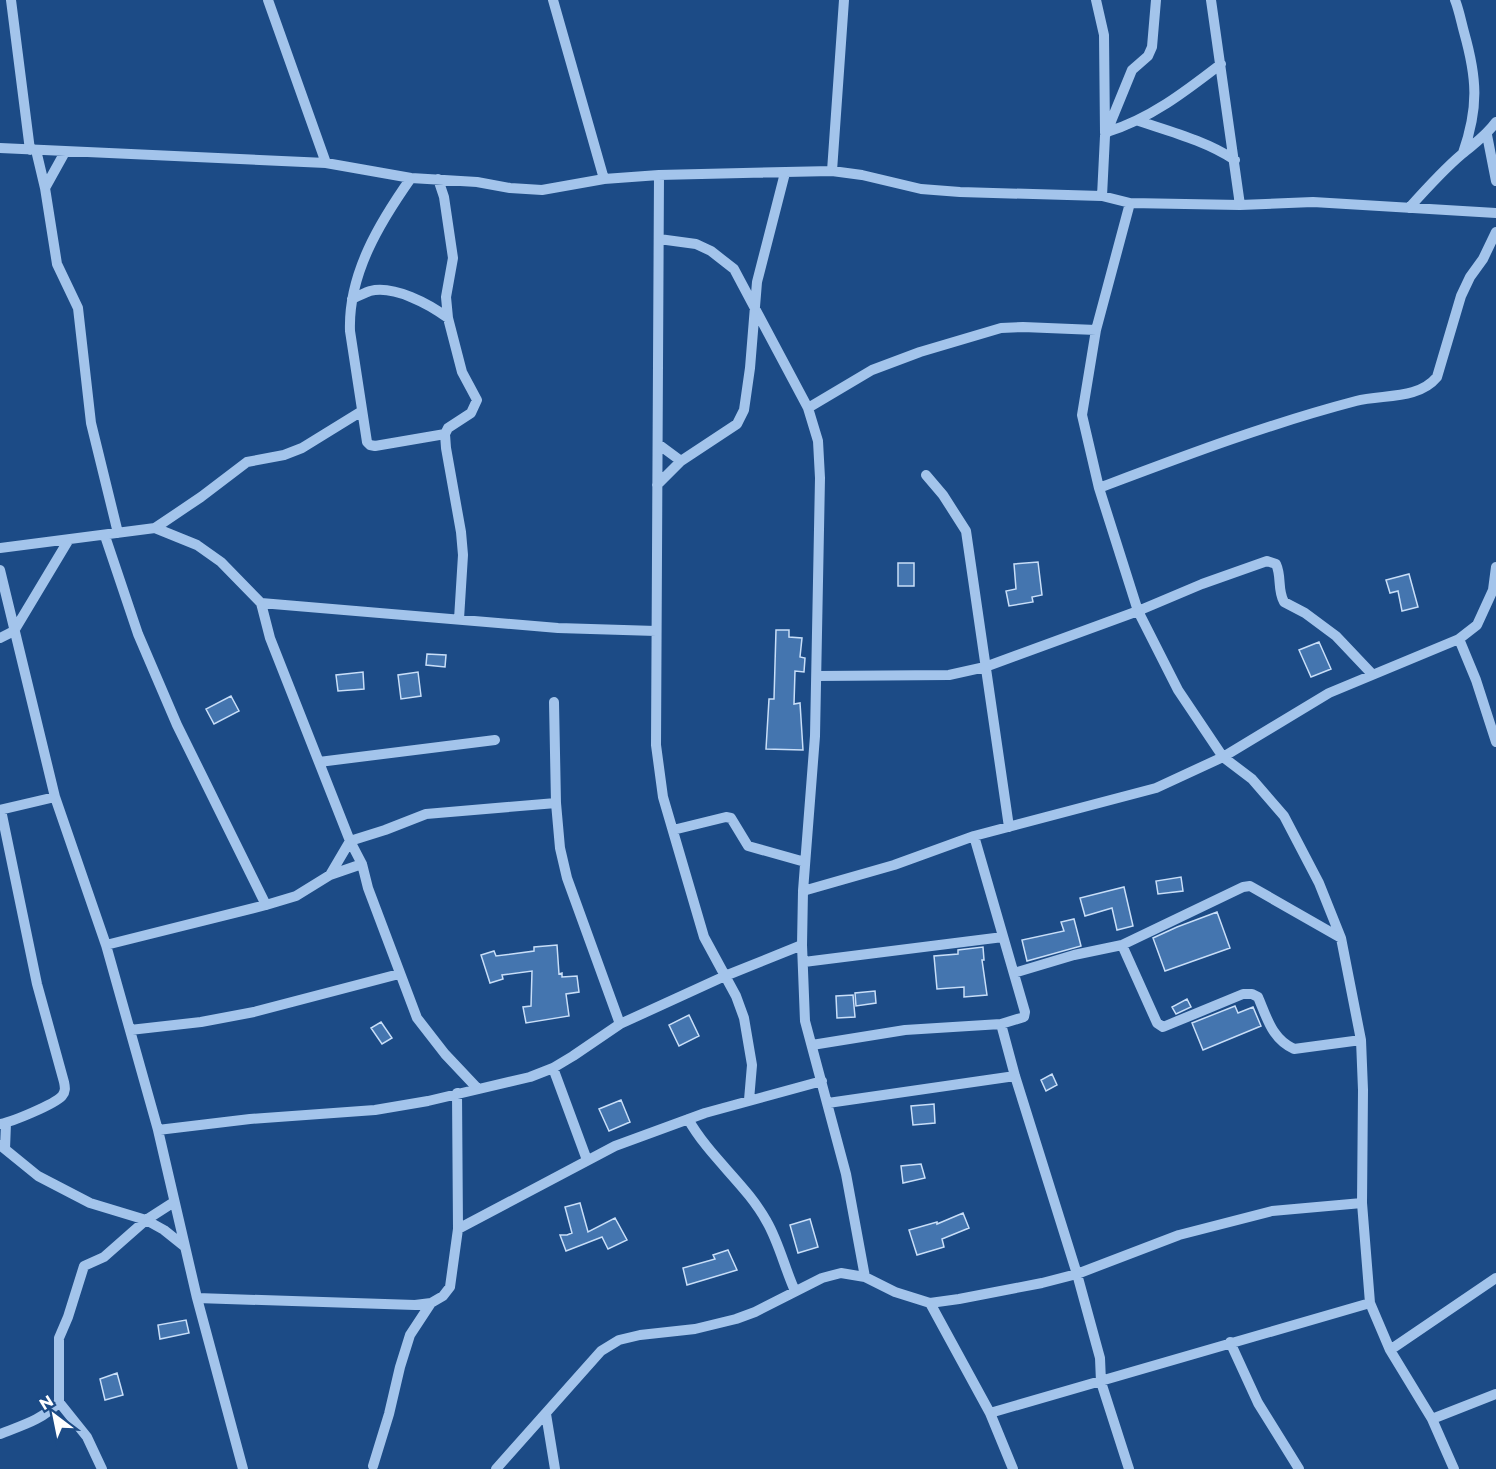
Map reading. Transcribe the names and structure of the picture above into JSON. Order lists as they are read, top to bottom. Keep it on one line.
{"north":"top left"}
